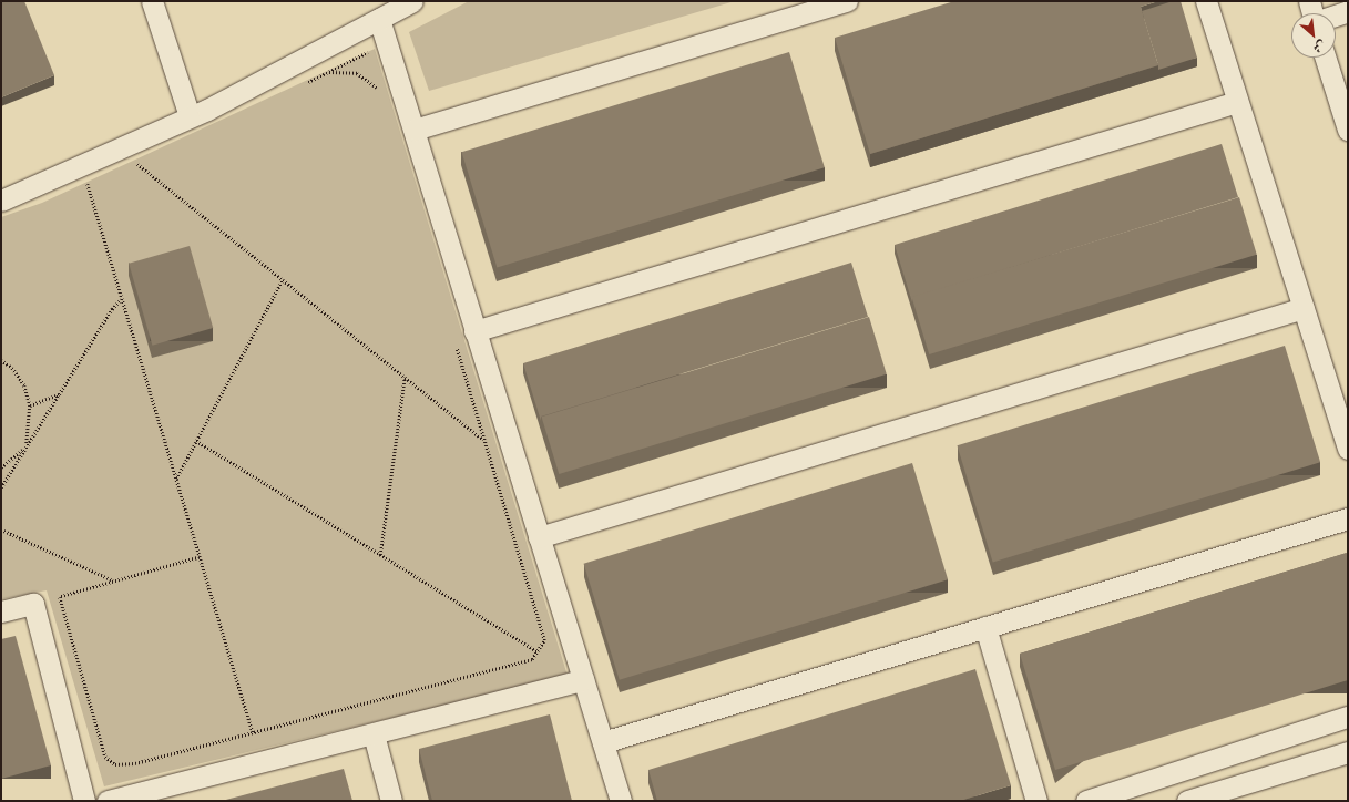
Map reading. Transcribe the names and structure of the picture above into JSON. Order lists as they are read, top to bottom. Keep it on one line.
{"north":"bottom right"}
